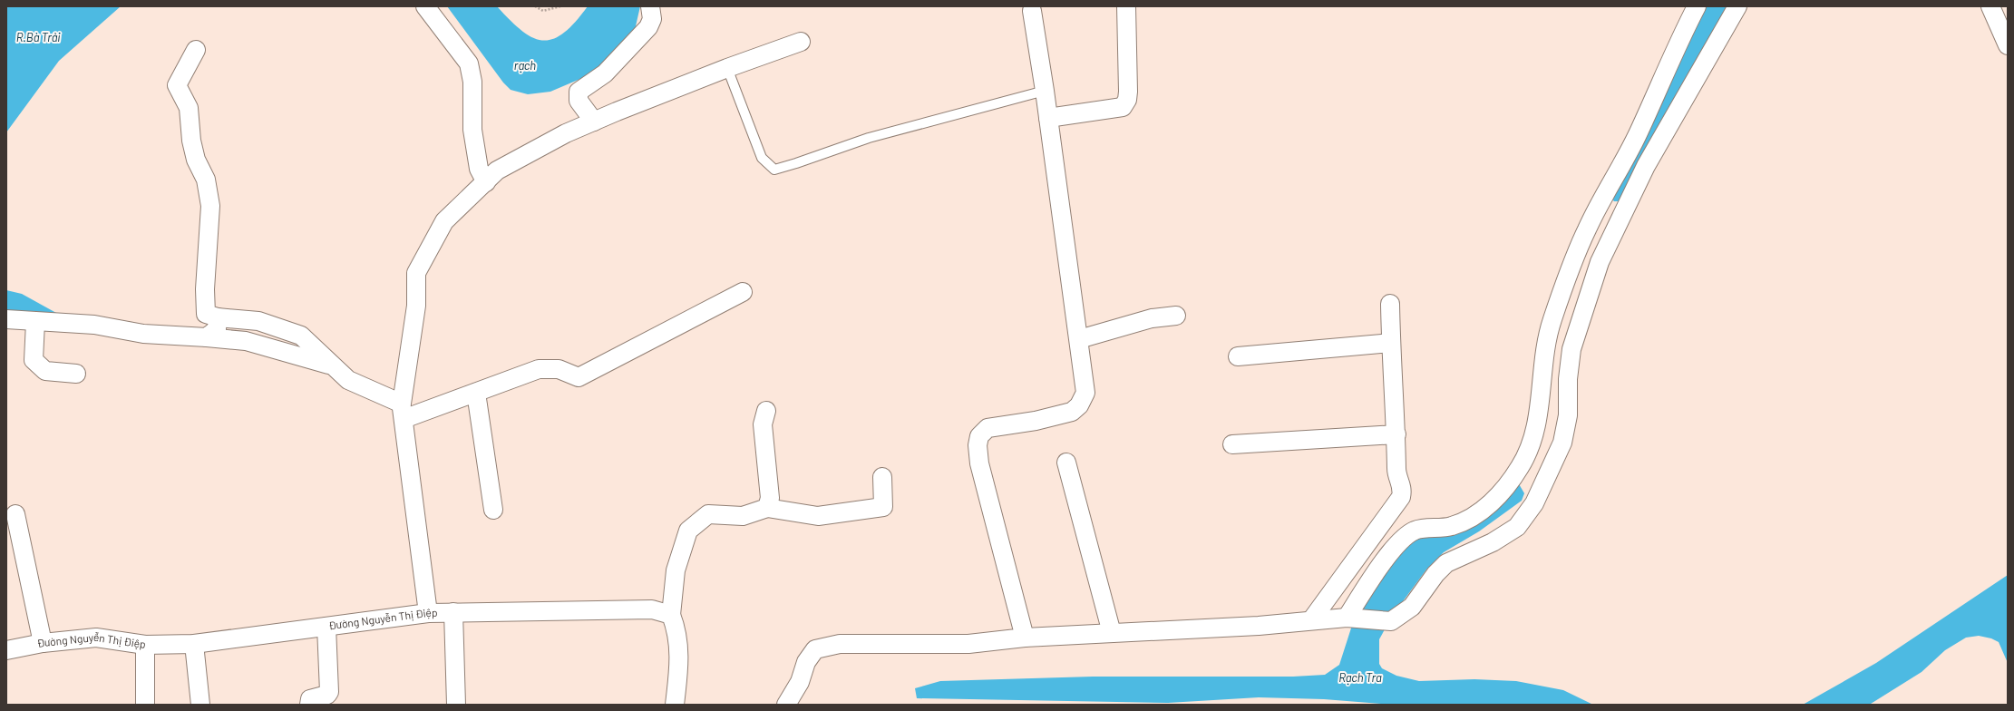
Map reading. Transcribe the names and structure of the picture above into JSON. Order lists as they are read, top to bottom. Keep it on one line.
{"streets":{"street":["Đường Nguyễn Thị Điệp"]},"water":["R.Bà Trải","rạch","Rạch Tra"]}
